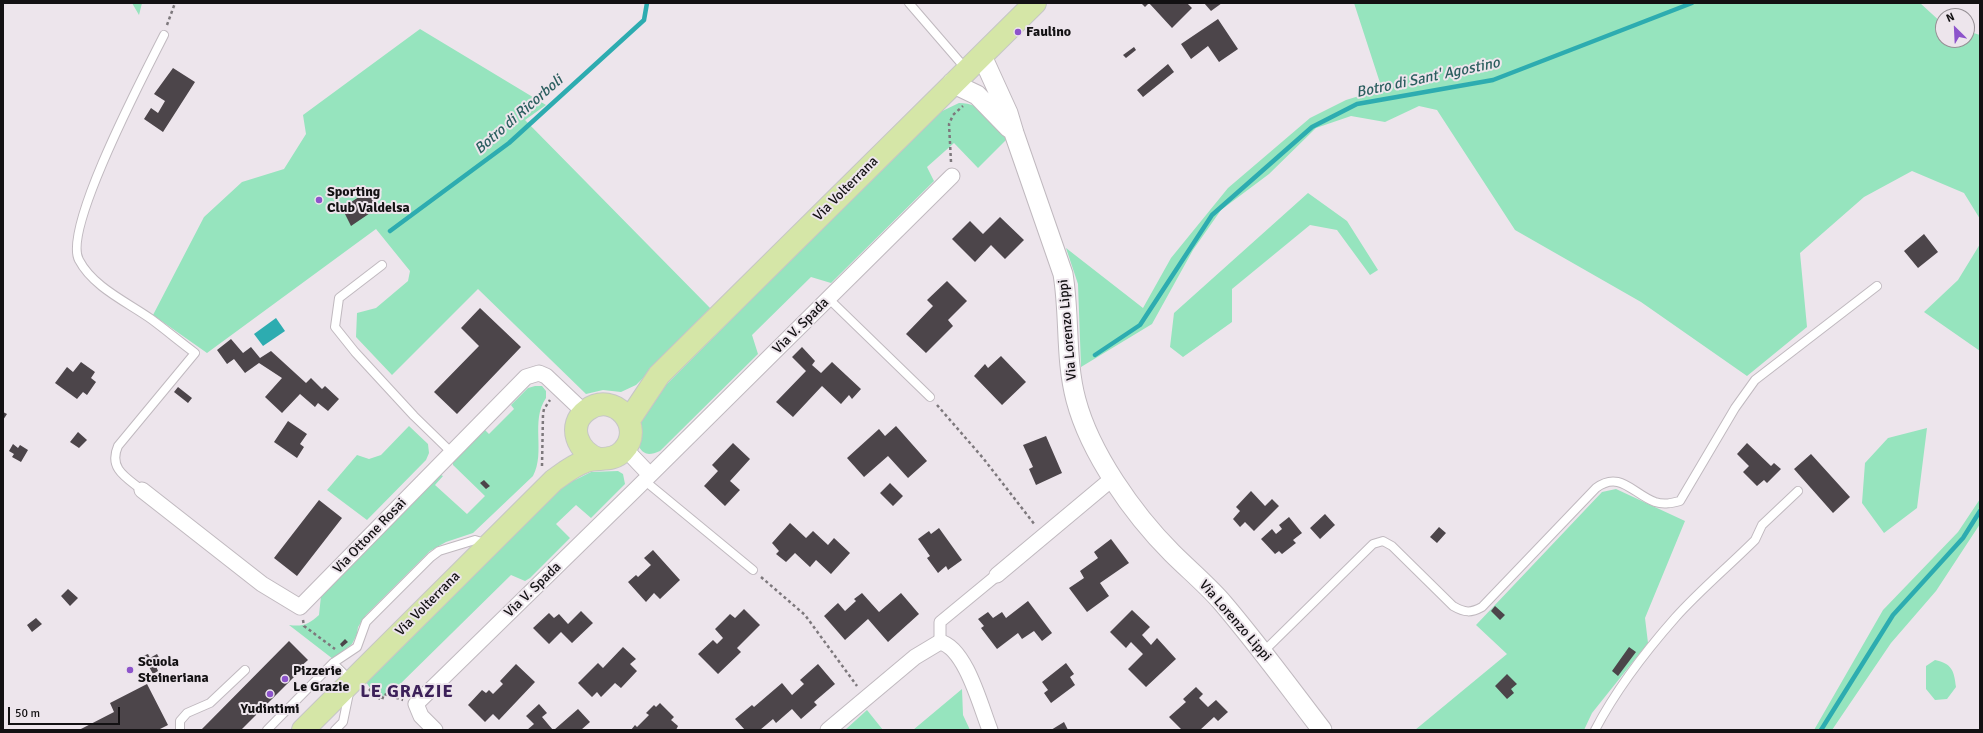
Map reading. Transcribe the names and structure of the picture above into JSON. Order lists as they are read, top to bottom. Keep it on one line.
{"streets":{"main road":["Via Volterrana"],"street":["Via V. Spada","Via Lorenzo Lippi","Via Ottone Rosai"]},"crossings":[["Via Volterrana","Via Lorenzo Lippi"],["Via Volterrana","Via Ottone Rosai"]],"districts":["LE GRAZIE"],"water":["Botro di Sant' Agostino","Botro di Ricorboli"],"places":["Faulino","Sporting Club Valdelsa","Scuola Steineriana","Pizzerie Le Grazie","Yudintimi"],"scale_bar":"50 m","north":"top left"}
